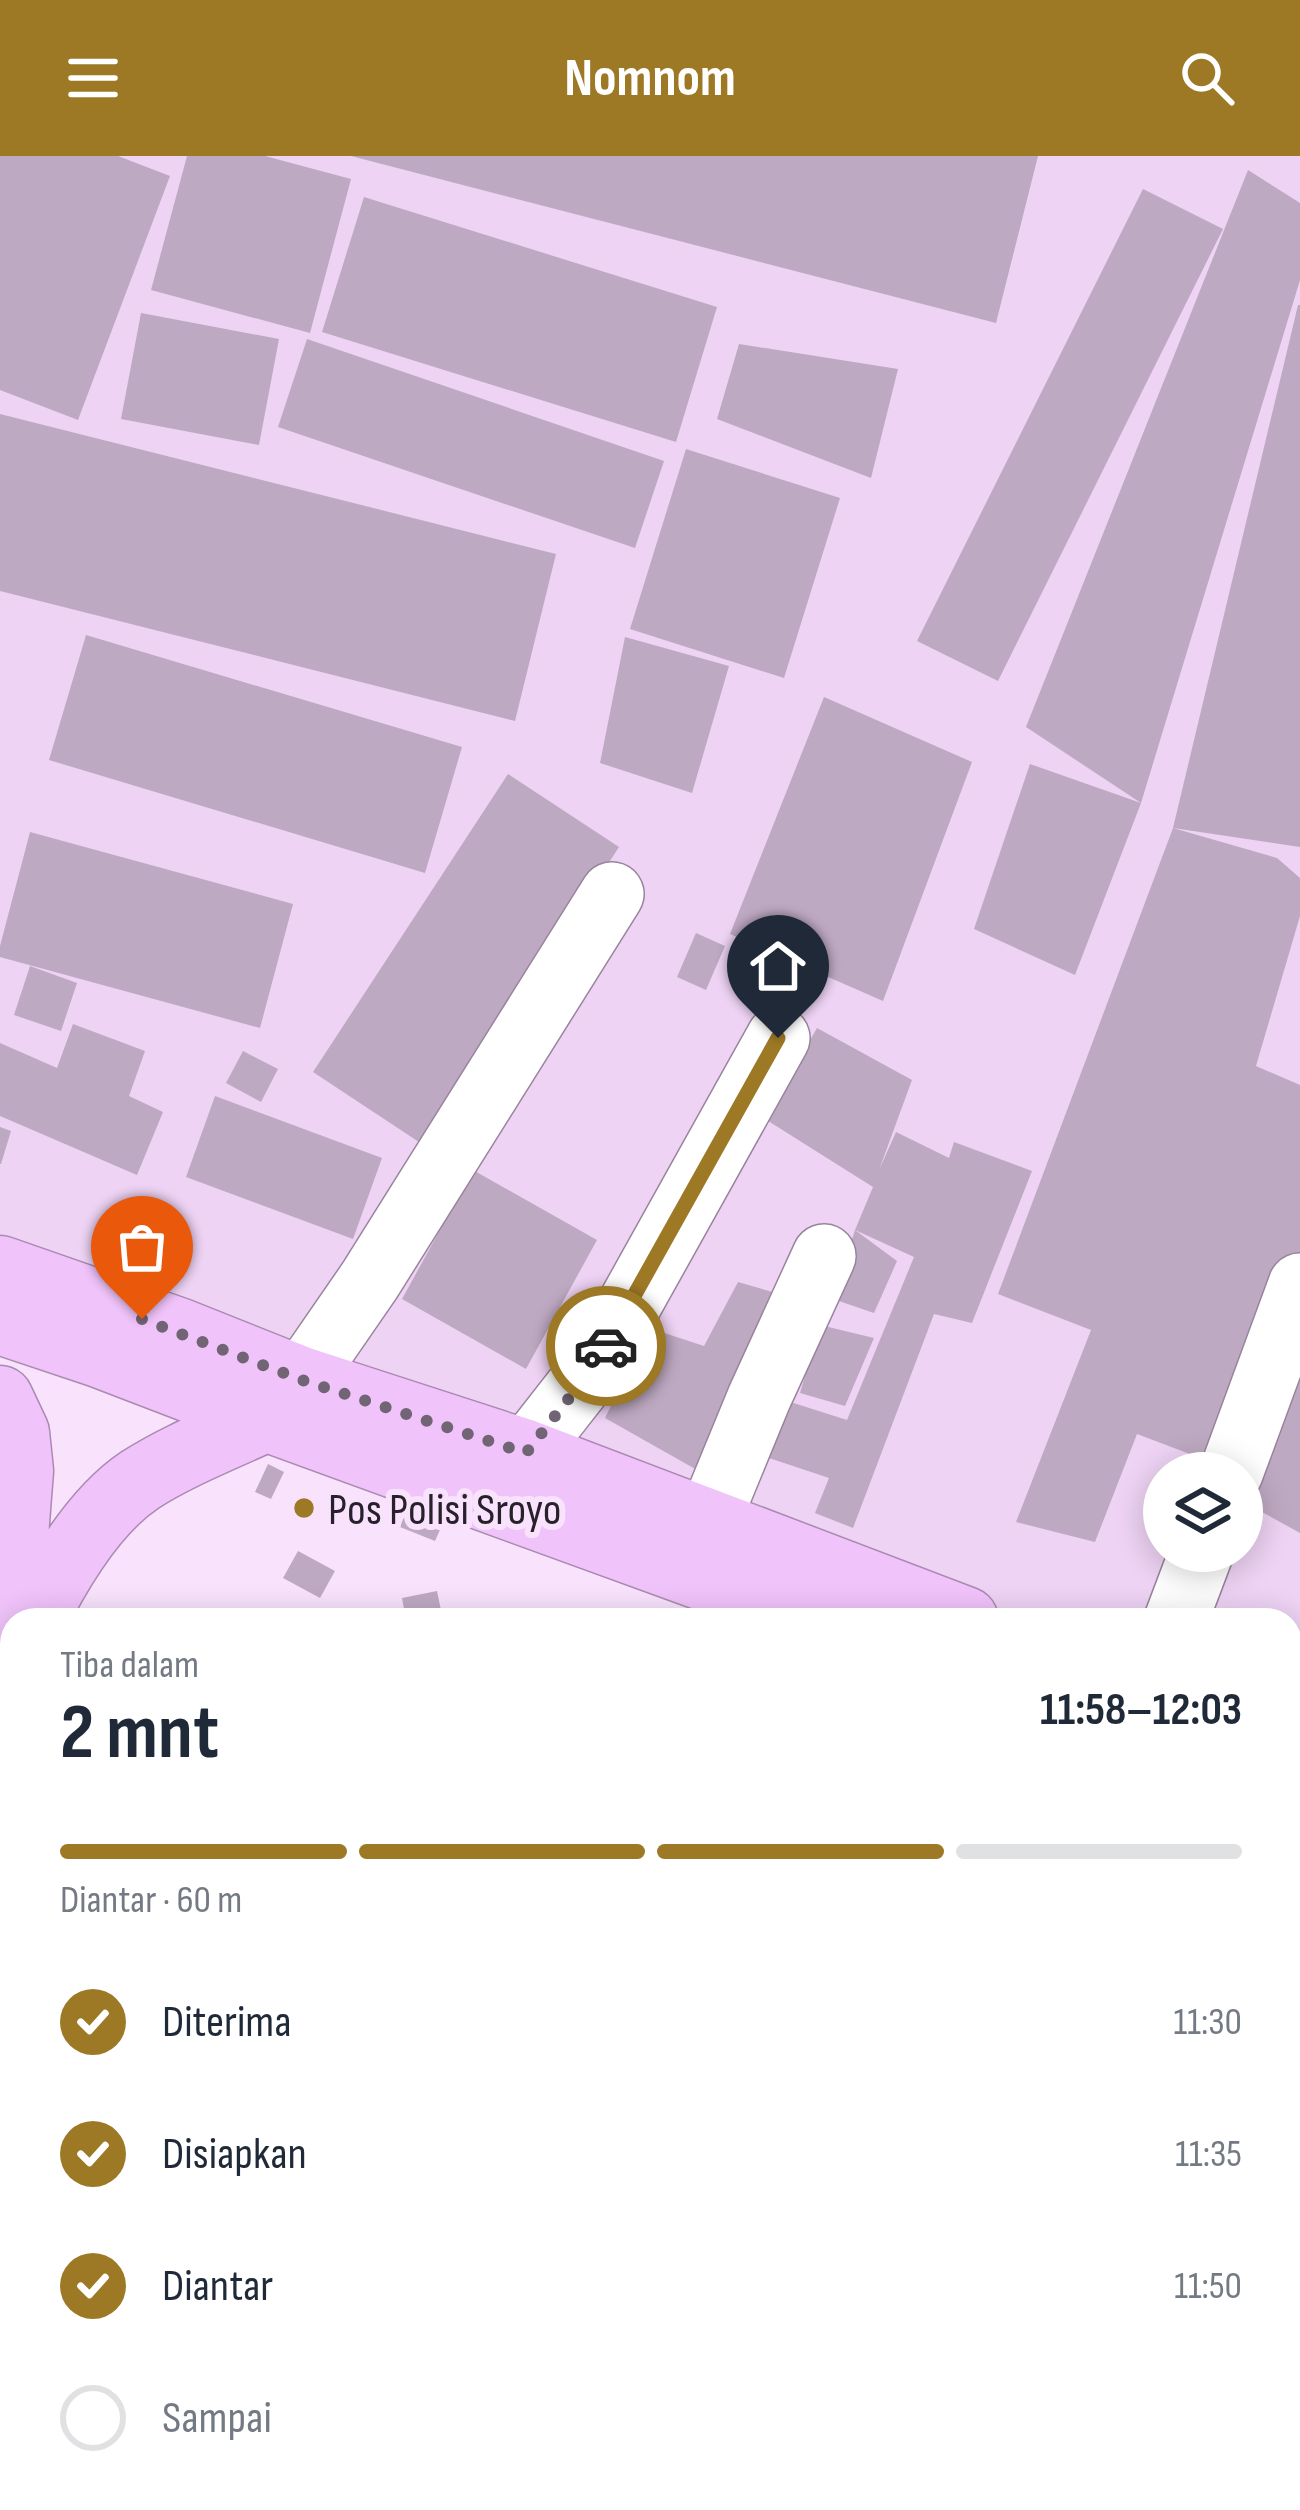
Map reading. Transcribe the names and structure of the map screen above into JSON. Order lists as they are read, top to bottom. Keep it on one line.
{"places":["Pos Polisi Sroyo"],"page":{"header":"Nomnom","heading":["2 mnt","Tiba dalam","11:58–12:03"],"bar":"Diantar · 60 m","list":[["Diterima","11:30"],["Disiapkan","11:35"],["Diantar","11:50"],"Sampai"]}}
